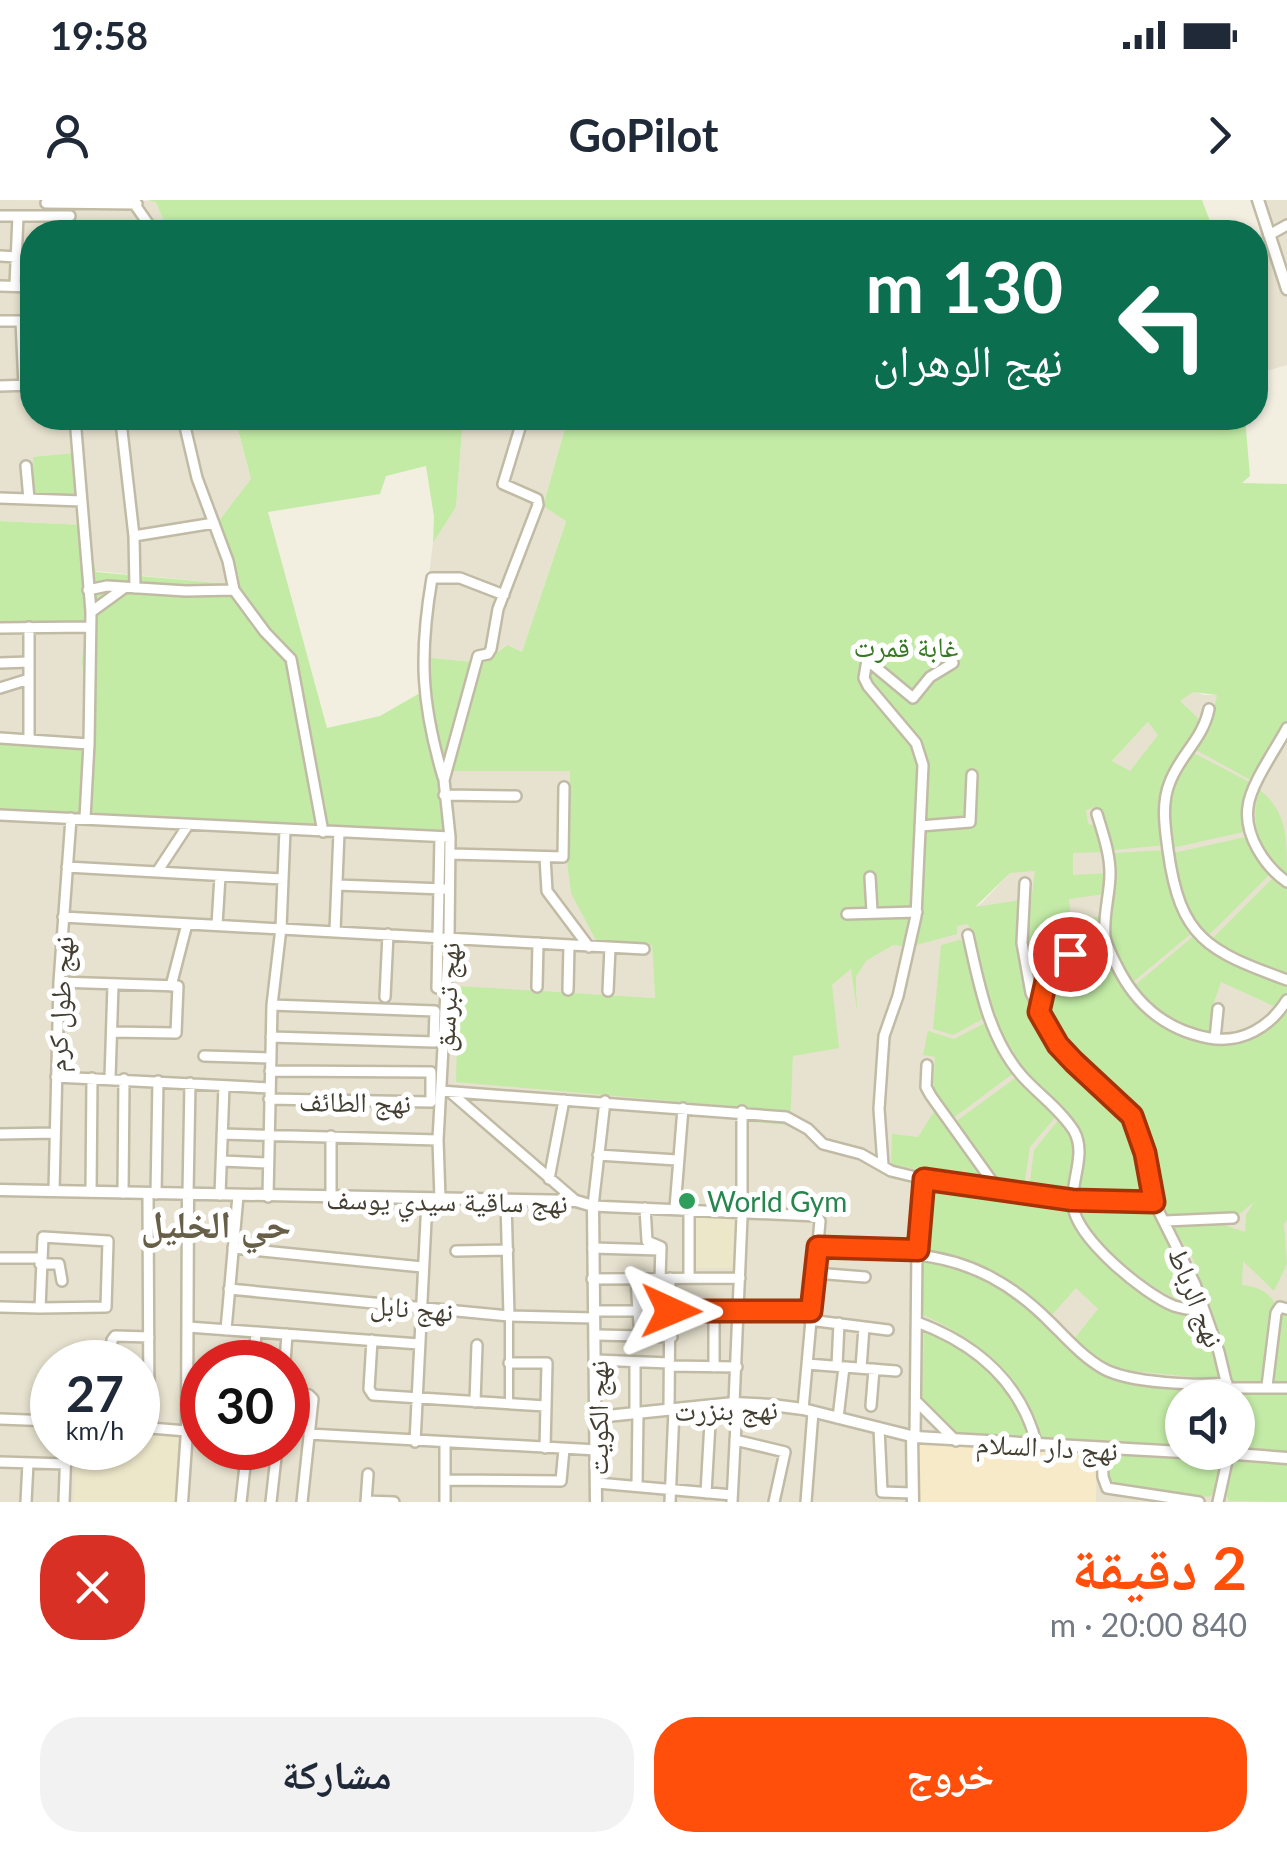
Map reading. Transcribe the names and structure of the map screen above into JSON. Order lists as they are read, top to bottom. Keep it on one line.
{"streets":{"street":["نهج تبرسق","نهج طول كرم","نهج الطائف","نهج ساقية سيدي يوسف","نهج الرباط","نهج نابل","نهج بنزرت","نهج الكويت","نهج دار السلام"]},"crossings":[["نهج تبرسق","نهج ساقية سيدي يوسف"],["نهج طول كرم","نهج ساقية سيدي يوسف"],["نهج ساقية سيدي يوسف","نهج الكويت"],["نهج نابل","نهج الكويت"],["نهج بنزرت","نهج الكويت"],["نهج بنزرت","نهج دار السلام"]],"districts":["حي الخليل"],"parks":["غابة قمرت"],"places":["World Gym"],"page":{"status":"19:58","header":"GoPilot","turn":["130 m","نهج الوهران"],"speed":"27 km/h","limit":"30","heading":["2 دقيقة","840 m · 20:00"],"buttons":["خروج","مشاركة"]}}
